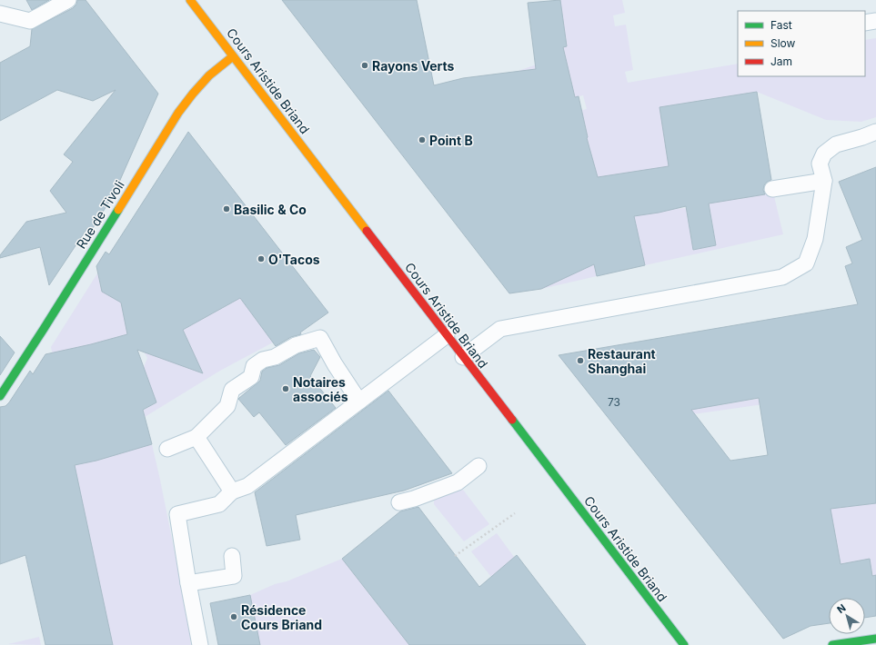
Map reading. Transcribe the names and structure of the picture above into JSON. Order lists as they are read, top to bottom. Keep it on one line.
{"streets":{"street":["Cours Aristide Briand","Rue de Tivoli"]},"crossings":[["Cours Aristide Briand","Rue de Tivoli"]],"places":["Rayons Verts","Point B","Basilic & Co","O'Tacos","Restaurant Shanghai","Notaires associés","Résidence Cours Briand"],"house_numbers":["73"],"legend":["Fast","Slow","Jam"],"north":"top left"}
